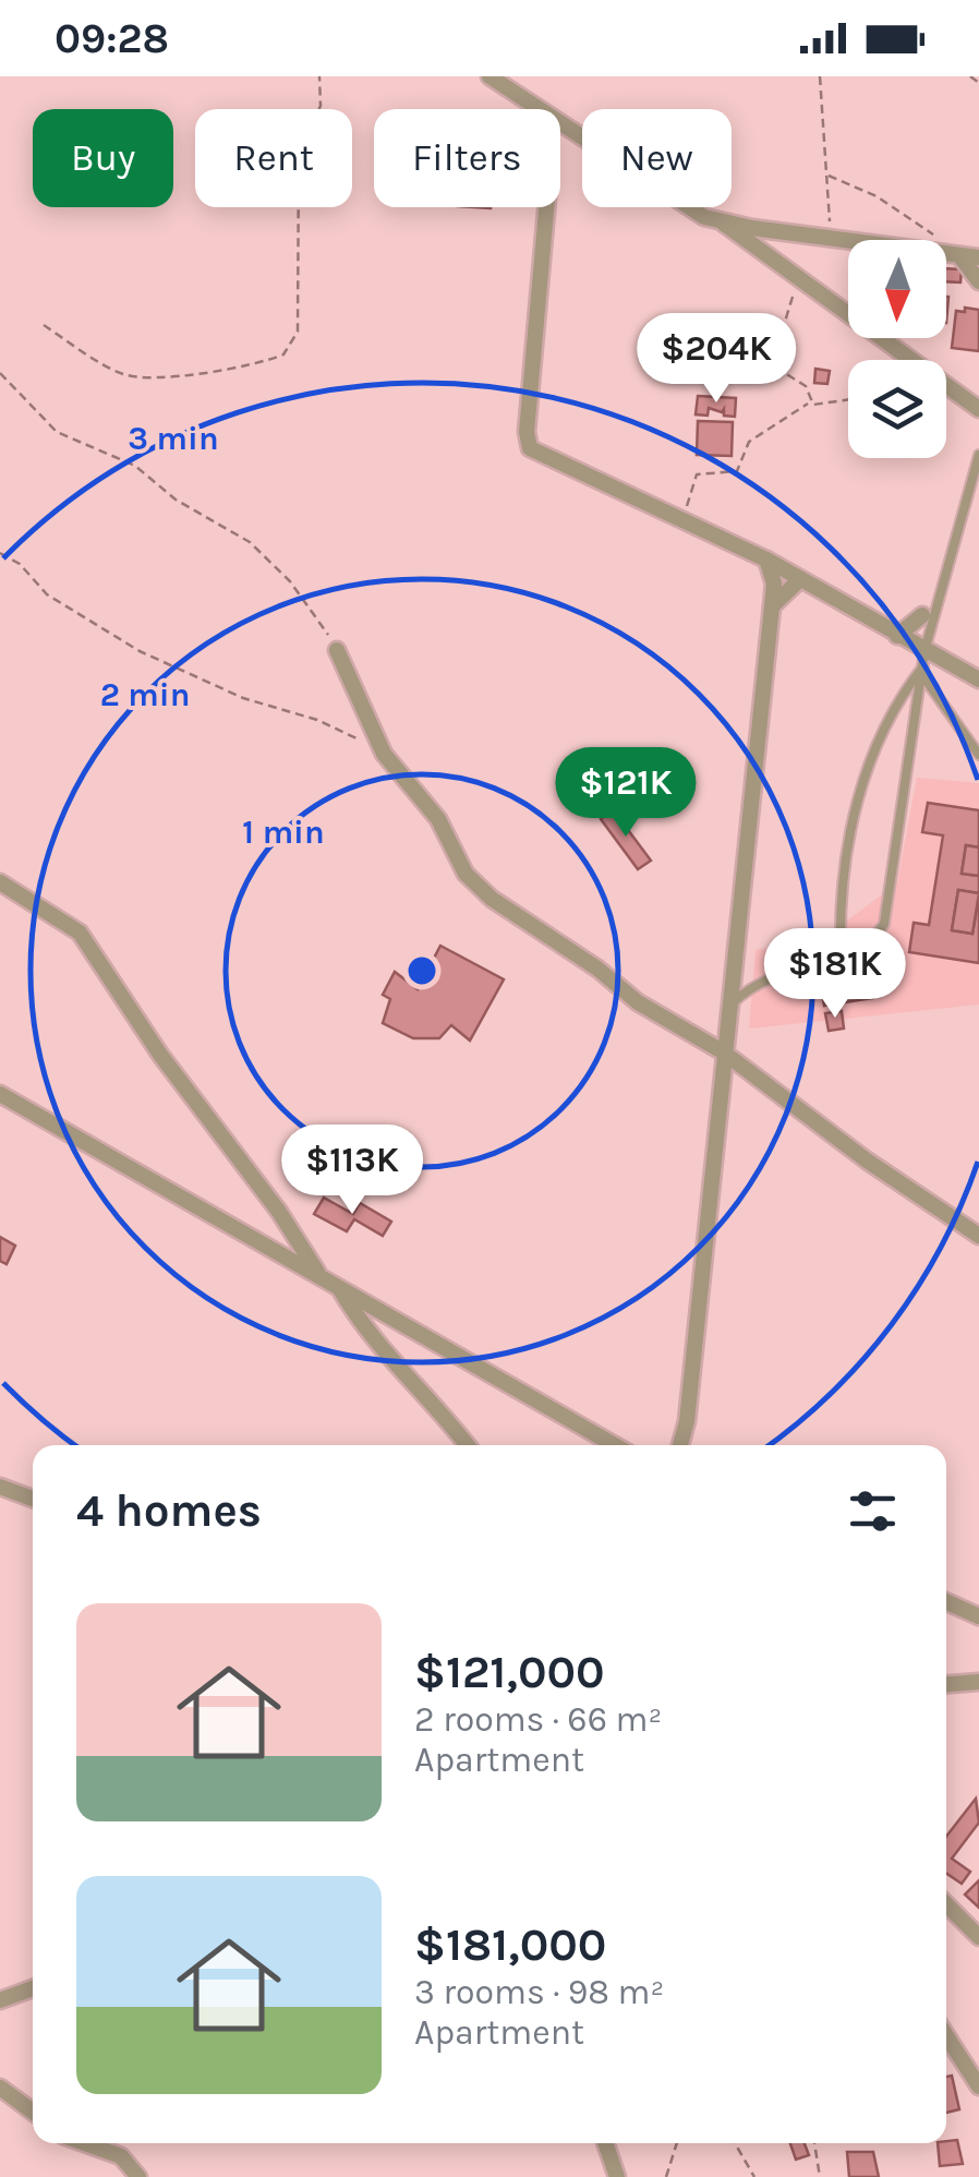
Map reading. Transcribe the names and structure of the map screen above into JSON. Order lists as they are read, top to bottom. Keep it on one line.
{"north":"bottom","page":{"status":"09:28","chip":["Buy","Rent","Filters","New"],"price":["$204K","$121K","$181K","$113K"],"heading":"4 homes","list":[{"name":"$121,000","note":"2 rooms · 66 m² · Apartment"},{"name":"$181,000","note":"3 rooms · 98 m² · Apartment"}]},"rings":["3 min","2 min","1 min"]}
